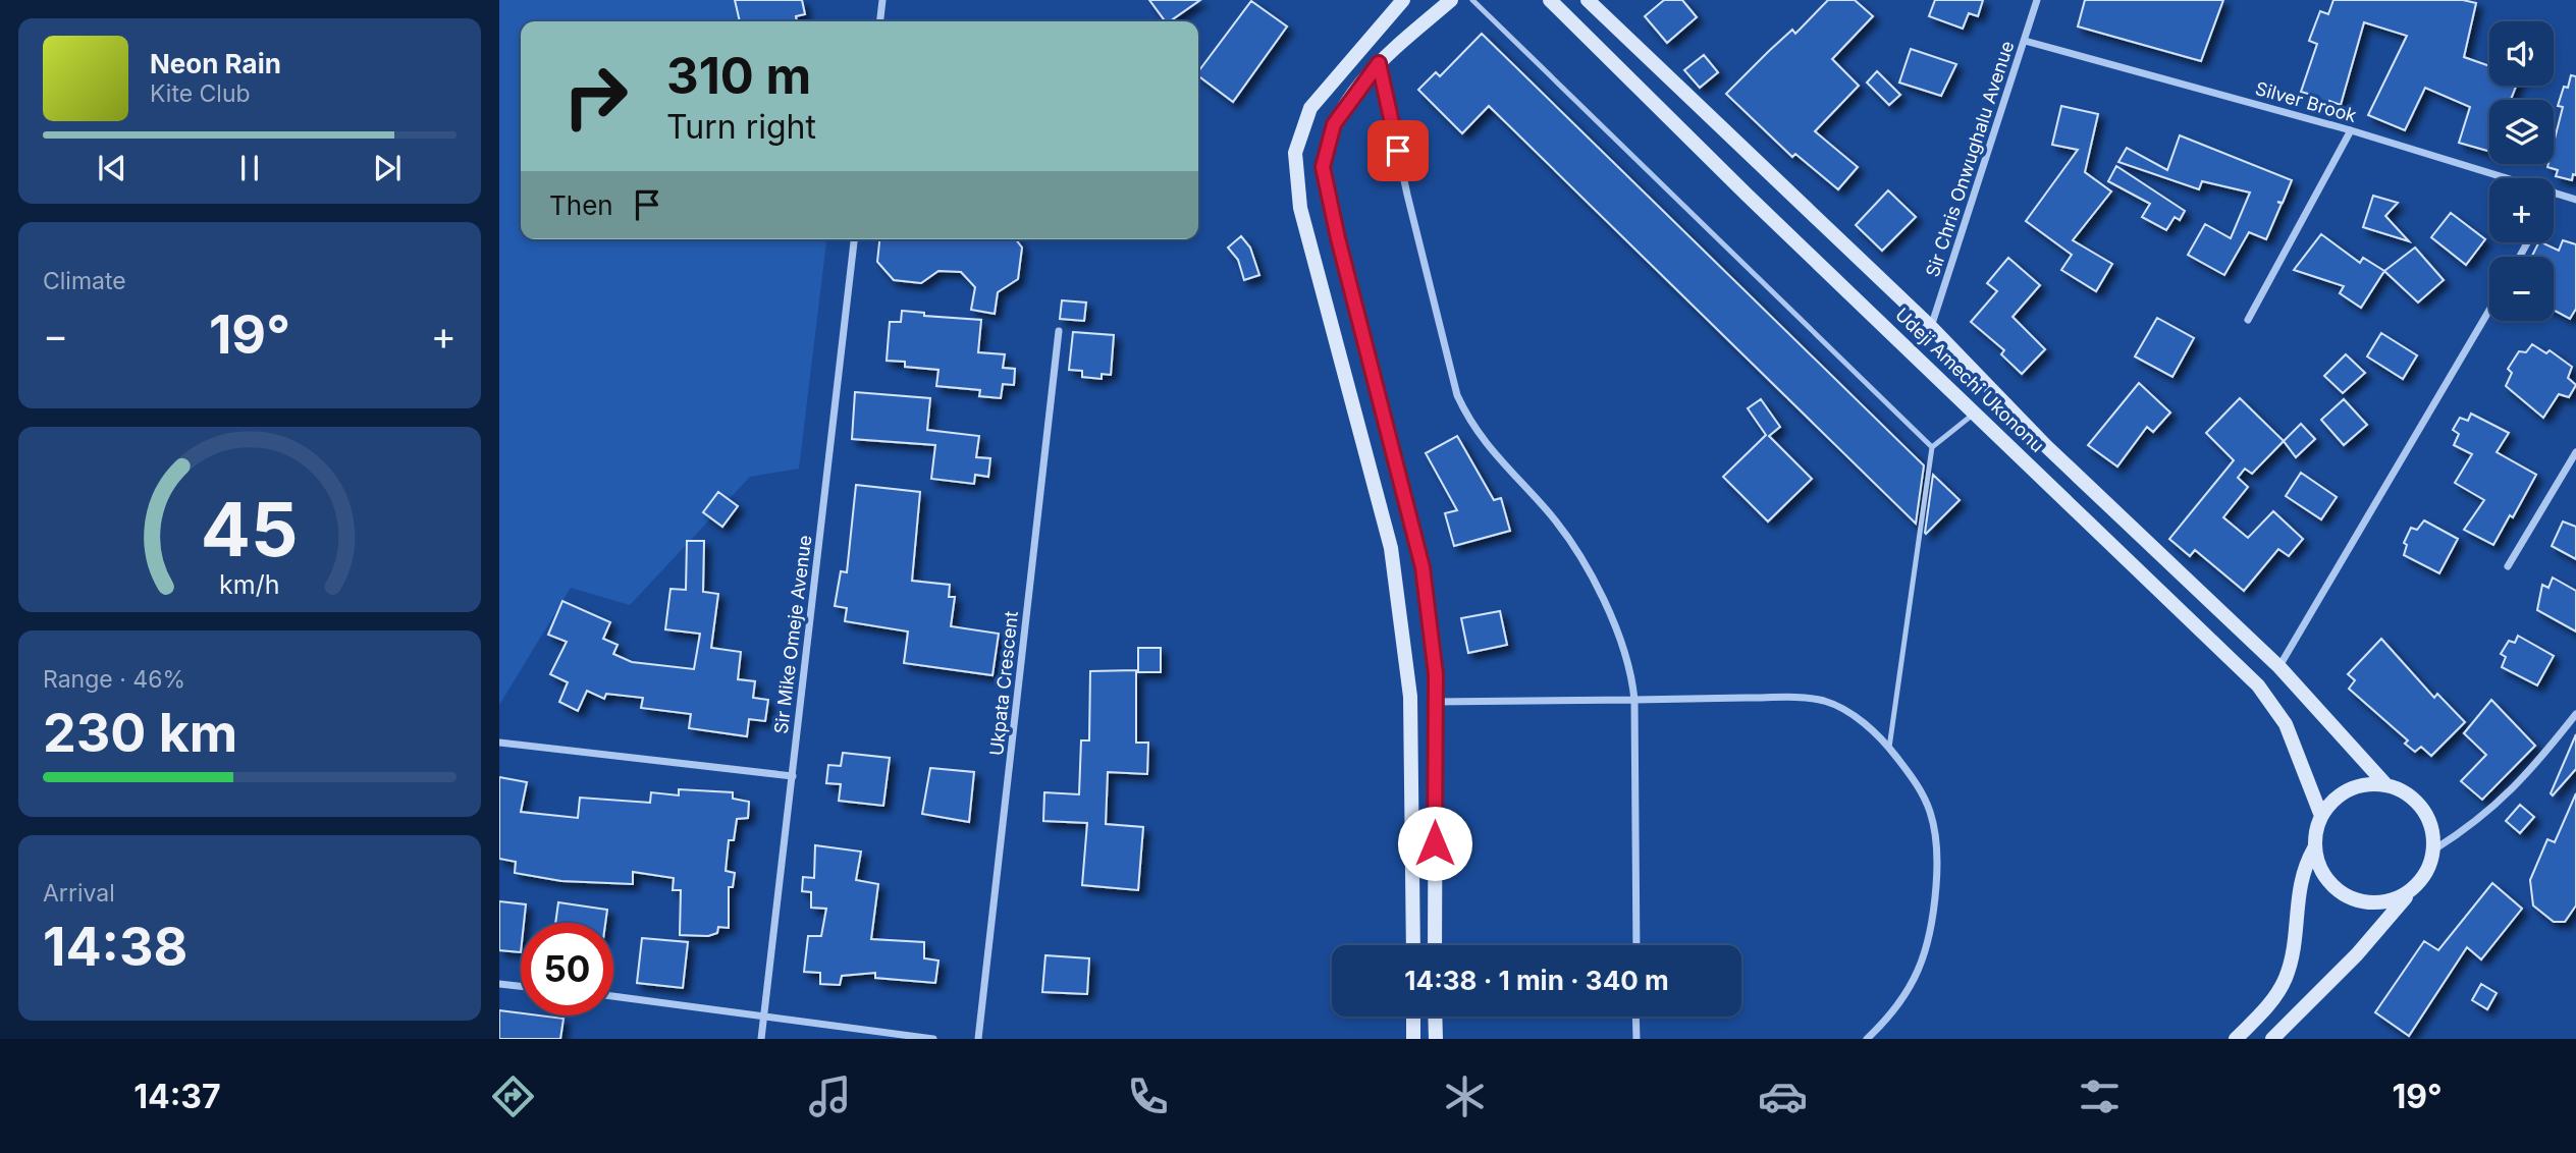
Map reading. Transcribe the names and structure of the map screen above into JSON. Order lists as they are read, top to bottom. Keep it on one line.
{"streets":{"main road":["Udeji Amechi Ukononu"],"street":["Silver Brook","Sir Chris Onwughalu Avenue","Sir Mike Omeje Avenue","Ukpata Crescent"]},"crossings":[["Silver Brook","Sir Chris Onwughalu Avenue"],["Sir Chris Onwughalu Avenue","Udeji Amechi Ukononu"]],"page":{"map_buttons":["+","−"],"turn":["310 m","Turn right"],"song":["Neon Rain","Kite Club"],"then":"Then","tile":["Climate",["Range · 46%","230 km"],["Arrival","14:38"]],"heat":["−","19°","+"],"limit":"50","trip":"14:38 · 1 min · 340 m","tabs":["14:37","19°"],"gauge":["45","km/h"]}}
